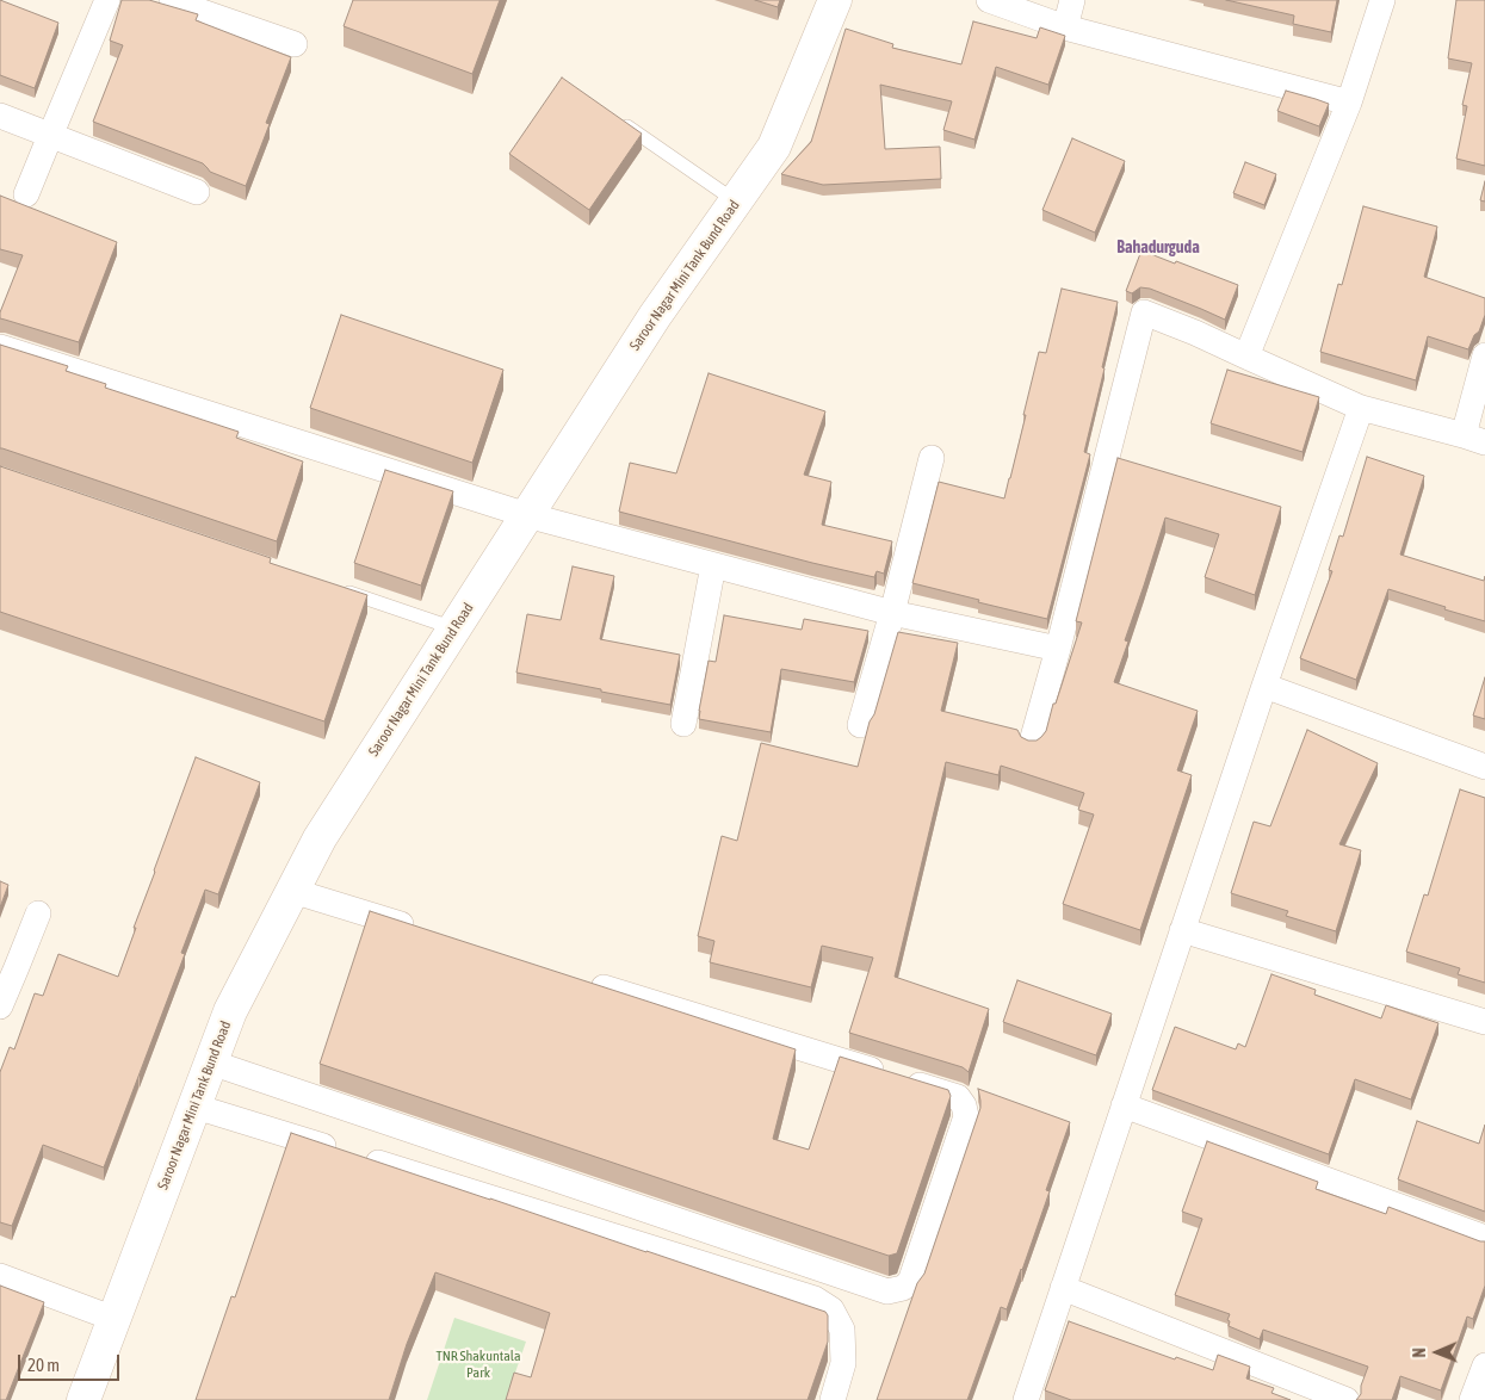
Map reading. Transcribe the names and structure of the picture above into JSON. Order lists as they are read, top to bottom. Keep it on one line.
{"streets":{"main road":["Saroor Nagar Mini Tank Bund Road"]},"districts":["Bahadurguda"],"parks":["TNR Shakuntala Park"],"scale_bar":"20 m","north":"left"}
